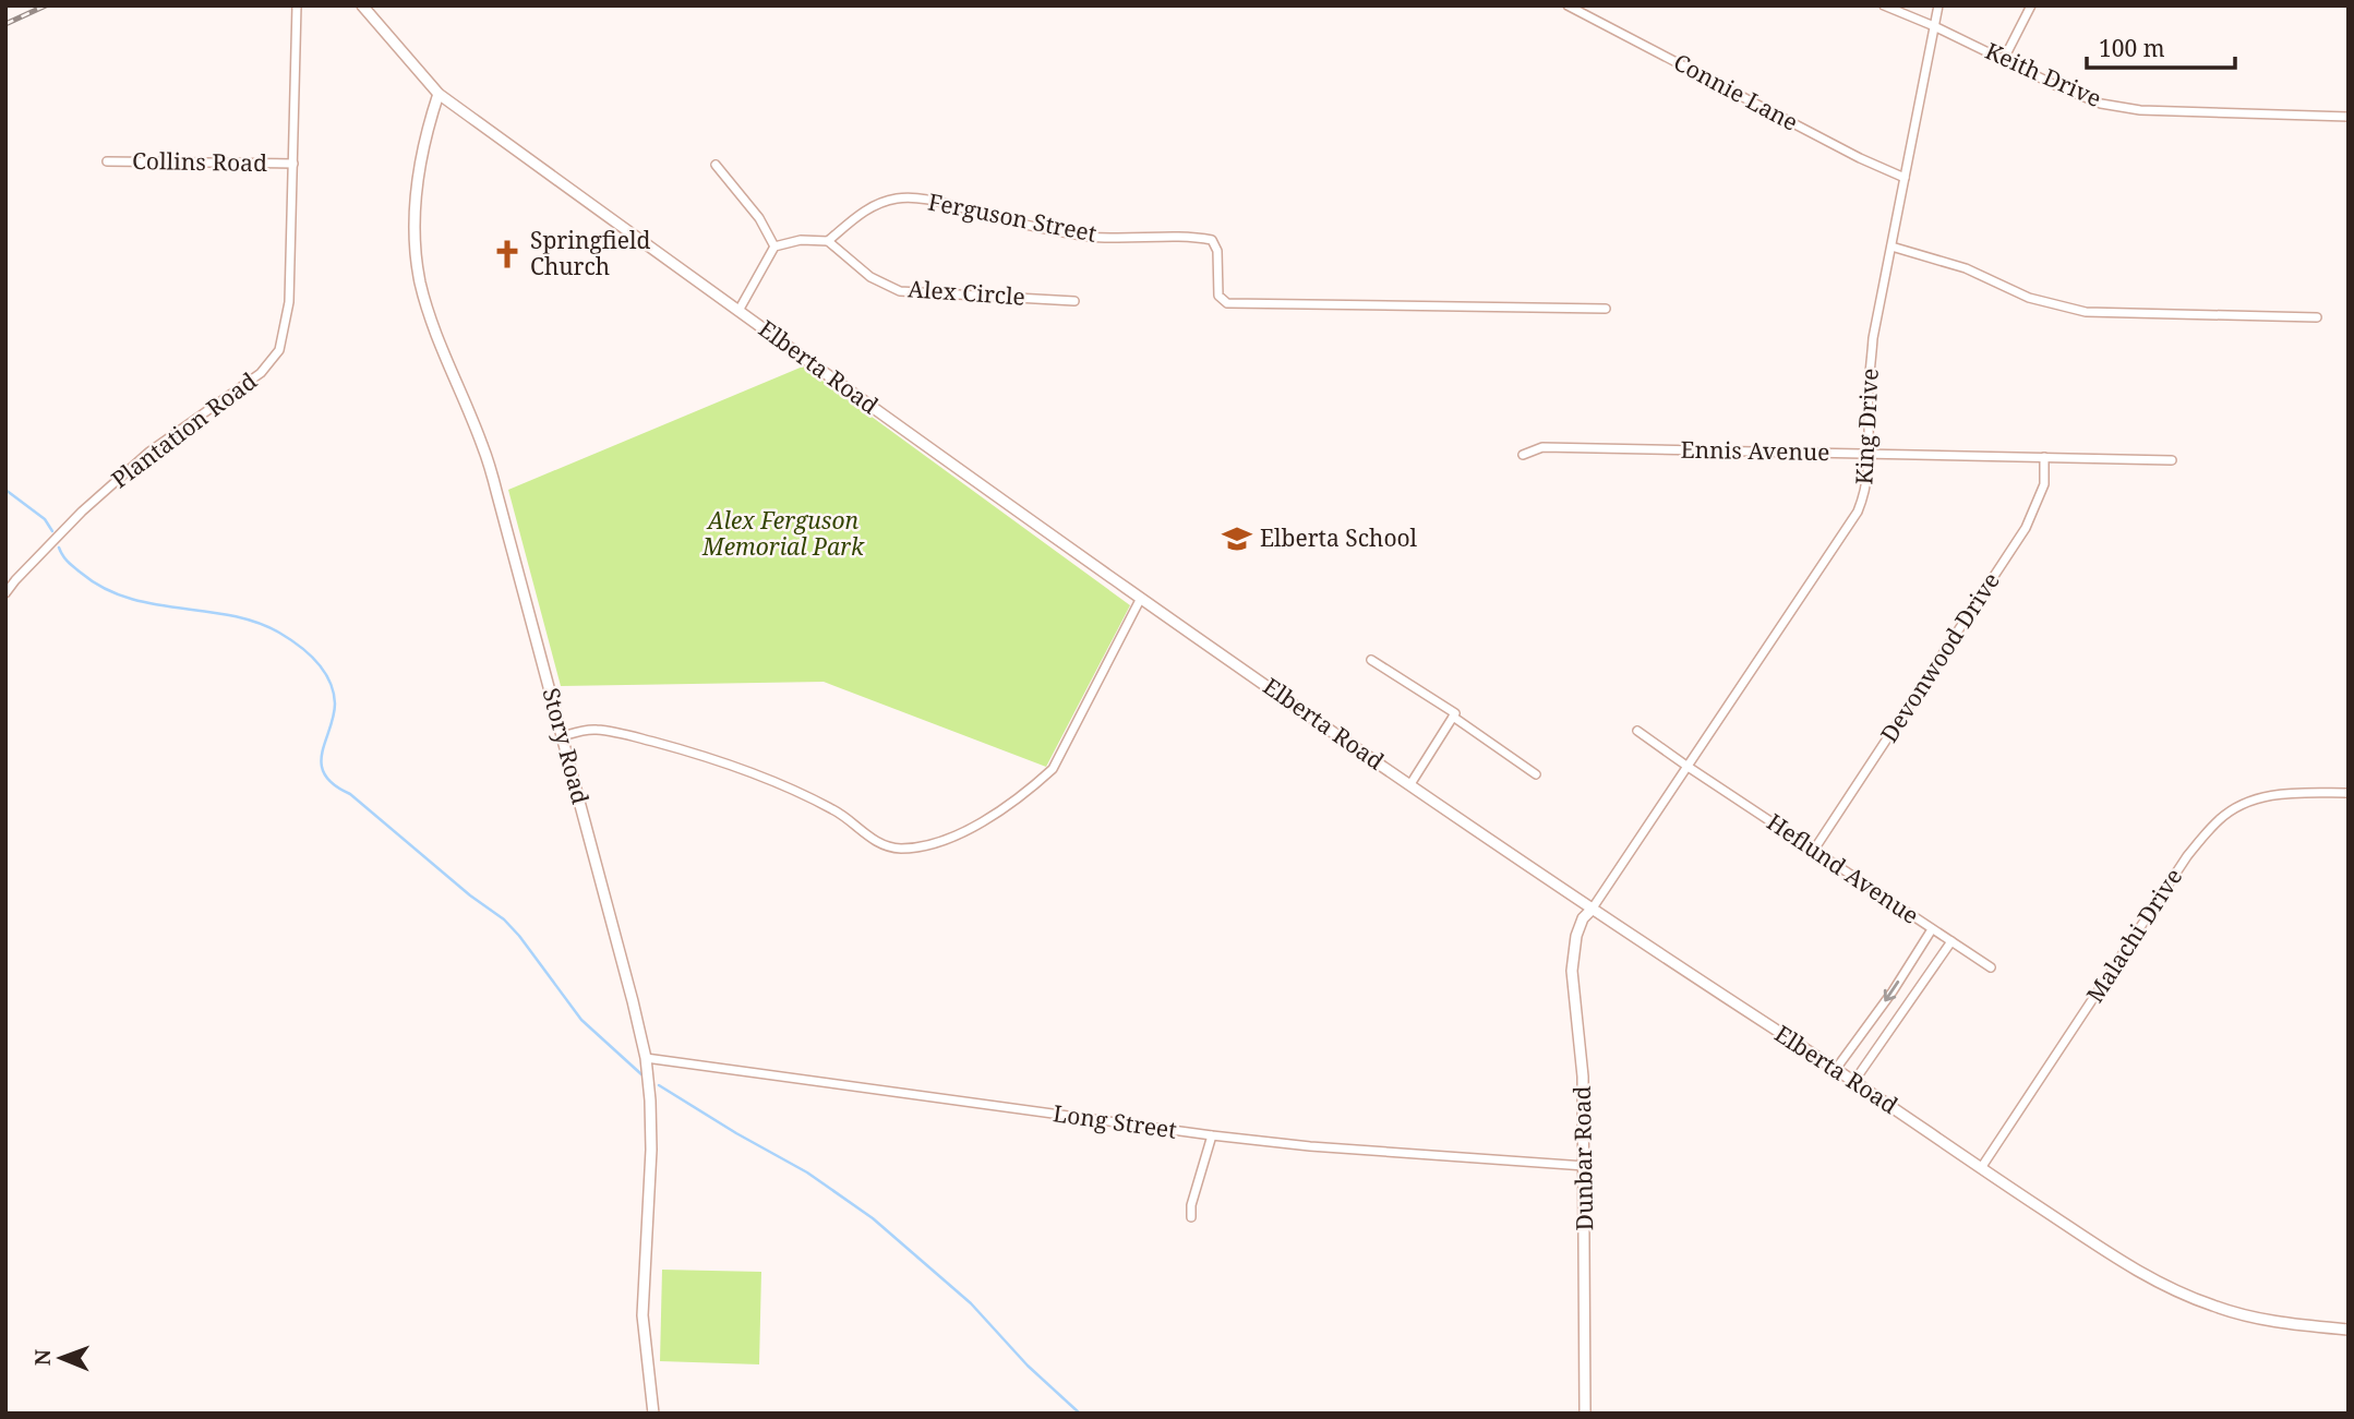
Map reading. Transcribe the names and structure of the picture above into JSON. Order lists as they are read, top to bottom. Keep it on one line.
{"streets":{"street":["Keith Drive","Connie Lane","Collins Road","Ferguson Street","Alex Circle","Elberta Road","King Drive","Plantation Road","Ennis Avenue","Devonwood Drive","Story Road","Heflund Avenue","Malachi Drive","Long Street","Dunbar Road"]},"crossings":[["Keith Drive","King Drive"],["Connie Lane","King Drive"],["Collins Road","Plantation Road"],["Ferguson Street","Alex Circle"],["Elberta Road","King Drive"],["Elberta Road","Story Road"],["Elberta Road","Heflund Avenue"],["Elberta Road","Malachi Drive"],["Elberta Road","Dunbar Road"],["King Drive","Ennis Avenue"],["King Drive","Heflund Avenue"],["King Drive","Dunbar Road"],["Ennis Avenue","Devonwood Drive"],["Devonwood Drive","Heflund Avenue"],["Story Road","Long Street"],["Long Street","Dunbar Road"]],"parks":["Alex Ferguson Memorial Park"],"places":{"church":["Springfield Church"],"school or university":["Elberta School"]},"scale_bar":"100 m","north":"left"}
